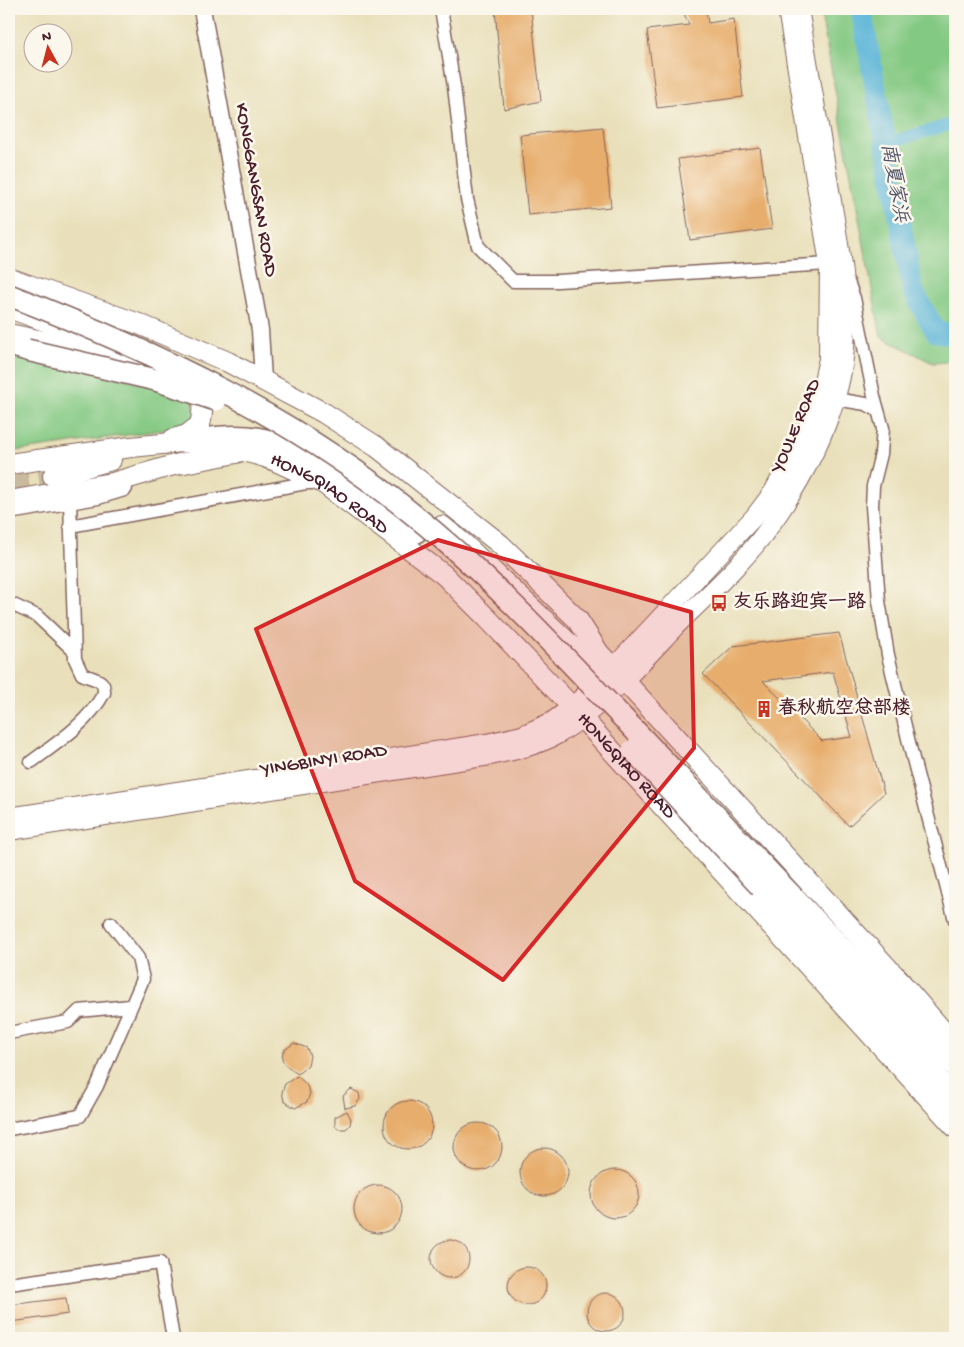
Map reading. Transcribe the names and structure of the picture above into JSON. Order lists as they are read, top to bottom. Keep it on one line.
{"streets":{"main road":["YOULE ROAD","HONGQIAO ROAD","YINGBINYI ROAD"],"street":["KONGGANGSAN ROAD"]},"crossings":[["YOULE ROAD","YINGBINYI ROAD"],["HONGQIAO ROAD","YINGBINYI ROAD"]],"water":["南夏家浜"],"places":{"bus stop":["友乐路迎宾一路"],"building":["春秋航空总部楼"]},"north":"top"}
